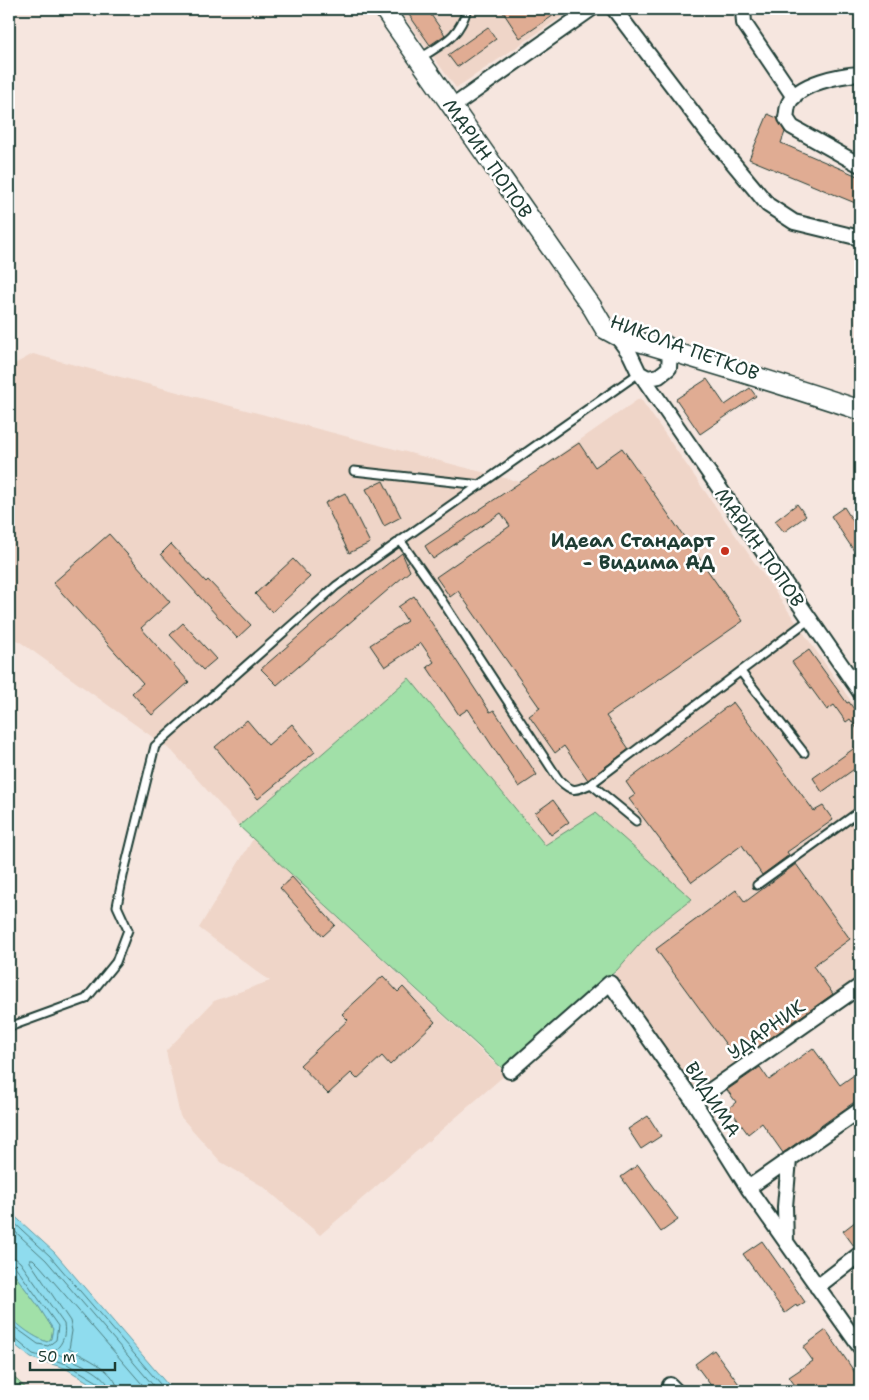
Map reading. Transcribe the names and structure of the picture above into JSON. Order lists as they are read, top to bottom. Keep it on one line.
{"streets":{"main road":["МАРИН ПОПОВ","НИКОЛА ПЕТКОВ"],"street":["УДАРНИК","ВИДИМА"]},"crossings":[["МАРИН ПОПОВ","НИКОЛА ПЕТКОВ"],["УДАРНИК","ВИДИМА"]],"places":["Идеал Стандарт - Видима АД"],"scale_bar":"50 m"}
